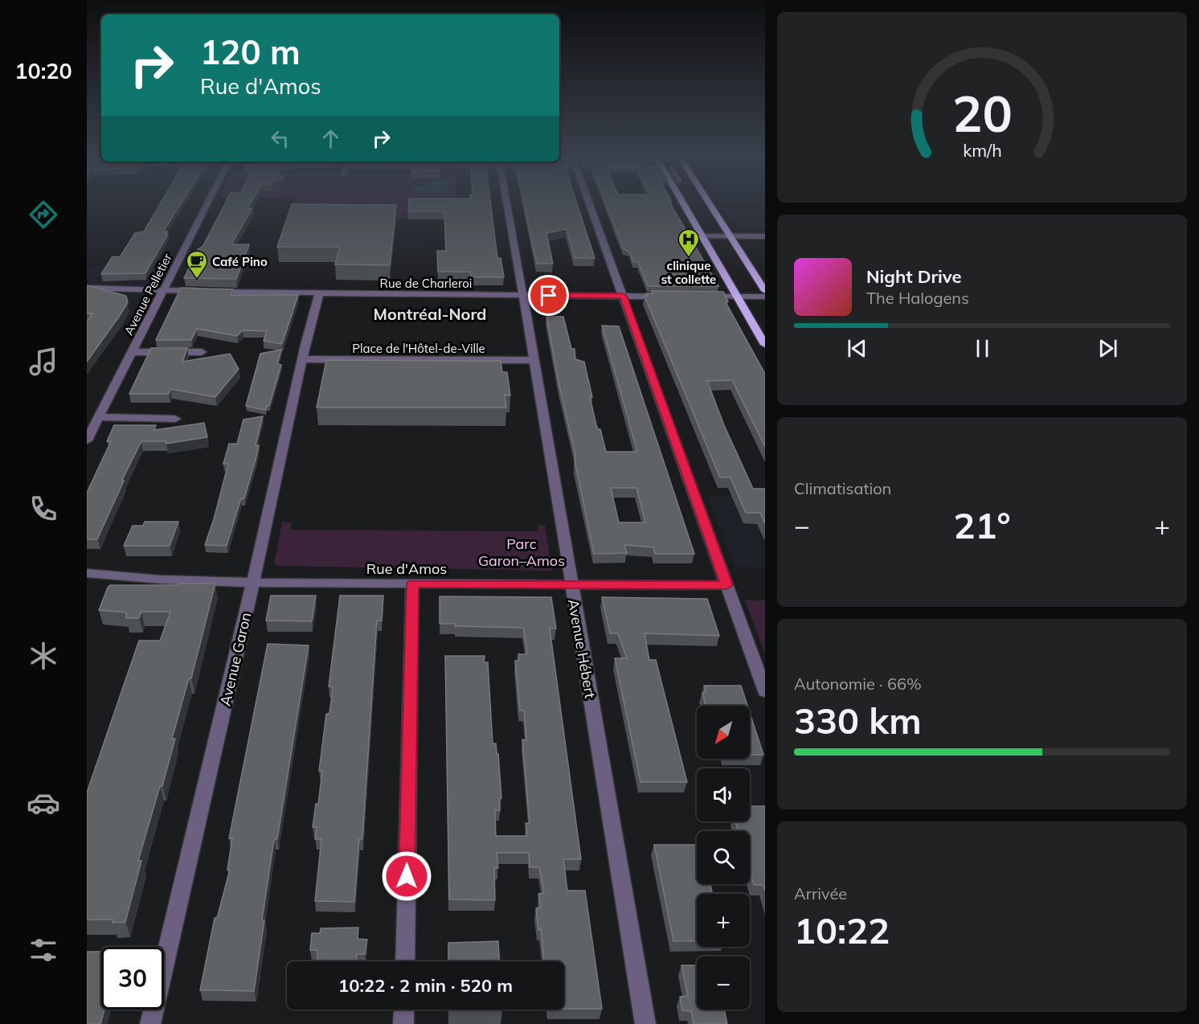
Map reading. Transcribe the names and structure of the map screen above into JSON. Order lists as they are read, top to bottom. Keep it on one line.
{"streets":{"street":["Rue de Charleroi","Avenue Pelletier","Place de l'Hôtel-de-Ville","Rue d'Amos","Avenue Hébert","Avenue Garon"]},"crossings":[["Rue de Charleroi","Avenue Pelletier"],["Rue de Charleroi","Avenue Hébert"],["Rue de Charleroi","Avenue Garon"],["Place de l'Hôtel-de-Ville","Avenue Hébert"],["Place de l'Hôtel-de-Ville","Avenue Garon"],["Rue d'Amos","Avenue Hébert"],["Rue d'Amos","Avenue Garon"]],"districts":["Montréal-Nord"],"parks":["Parc Garon–Amos"],"places":{"hospital":["clinique st collette"],"cafe":["Café Pino"]},"north":"bottom left","page":{"tabs":"10:20","turn":["120 m","Rue d'Amos"],"song":["Night Drive","The Halogens"],"tile":["Climatisation",["Autonomie · 66%","330 km"],["Arrivée","10:22"]],"heat":["−","21°","+"],"map_buttons":["+","−"],"limit":"30","trip":"10:22 · 2 min · 520 m","gauge":["20","km/h"]}}
